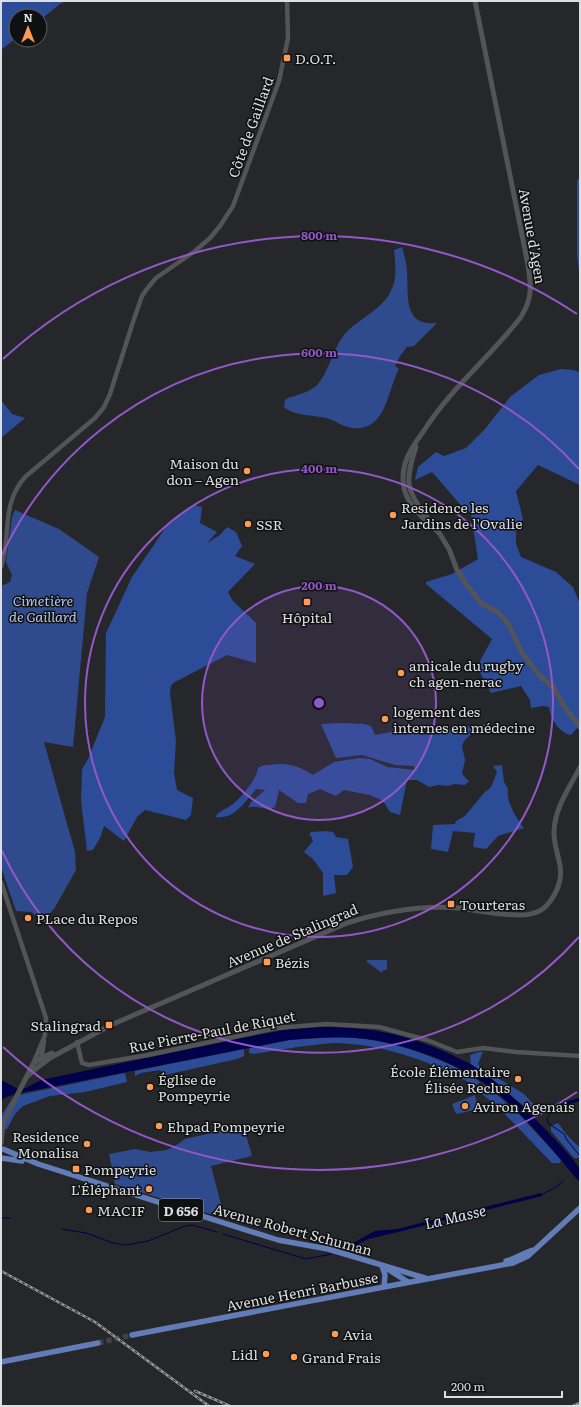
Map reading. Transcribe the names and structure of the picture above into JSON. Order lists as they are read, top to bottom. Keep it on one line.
{"streets":{"main road":["Avenue d'Agen","Avenue de Stalingrad","D 656","Avenue Robert Schuman","Avenue Henri Barbusse"],"street":["Côte de Gaillard","Rue Pierre-Paul de Riquet"]},"crossings":[["Avenue de Stalingrad","Rue Pierre-Paul de Riquet"],["Avenue de Stalingrad","Avenue Robert Schuman"],["Avenue Robert Schuman","Avenue Henri Barbusse"]],"water":["La Masse"],"parks":["Cimetière de Gaillard"],"places":{"transit":["D.O.T.","Hôpital","Tourteras","Bézis","Stalingrad","Pompeyrie"],"other":["Maison du don – Agen","Residence les Jardins de l'Ovalie","SSR","amicale du rugby ch agen-nerac","logement des internes en médecine","PLace du Repos","École Élémentaire Élisée Reclus","Église de Pompeyrie","Aviron Agenais","Ehpad Pompeyrie","Residence Monalisa","L'Éléphant","MACIF","Avia","Lidl","Grand Frais"]},"scale_bar":"200 m","north":"top","rings":["800 m","600 m","400 m","200 m"]}
